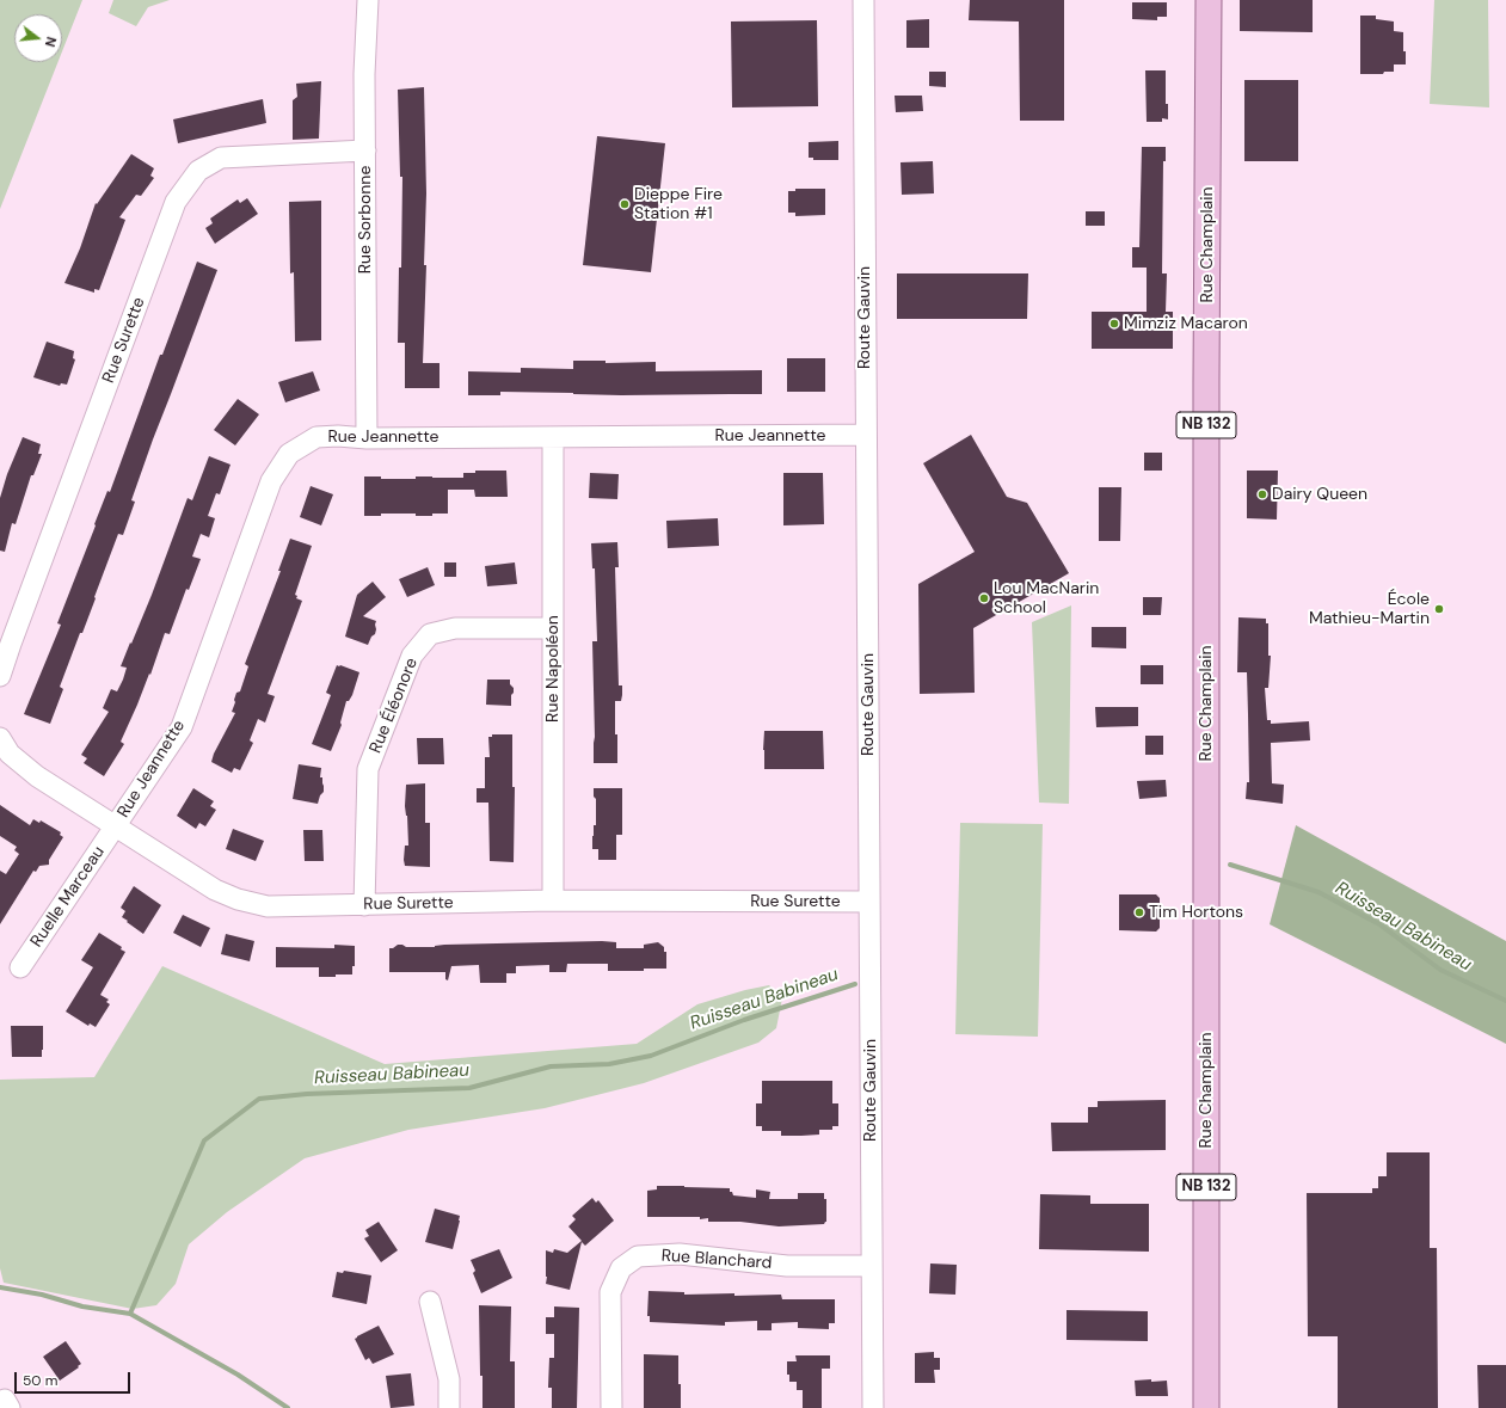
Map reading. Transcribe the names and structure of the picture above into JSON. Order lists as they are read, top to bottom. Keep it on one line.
{"streets":{"main road":["Rue Champlain","NB 132"],"street":["Rue Sorbonne","Route Gauvin","Rue Surette","Rue Jeannette","Rue Napoléon","Rue Éléonore","Ruelle Marceau","Rue Blanchard"]},"crossings":[["Rue Sorbonne","Rue Surette"],["Rue Sorbonne","Rue Jeannette"],["Route Gauvin","Rue Surette"],["Route Gauvin","Rue Jeannette"],["Route Gauvin","Rue Blanchard"],["Rue Surette","Rue Jeannette"],["Rue Surette","Rue Napoléon"],["Rue Surette","Rue Éléonore"],["Rue Surette","Ruelle Marceau"],["Rue Jeannette","Rue Napoléon"],["Rue Jeannette","Ruelle Marceau"],["Rue Napoléon","Rue Éléonore"]],"water":["Ruisseau Babineau"],"places":["Dieppe Fire Station #1","Mimziz Macaron","Dairy Queen","Lou MacNarin School","École Mathieu-Martin","Tim Hortons"],"scale_bar":"50 m","north":"right"}
